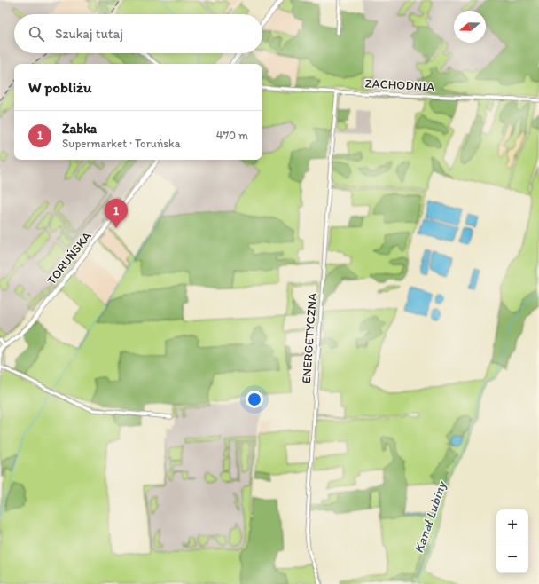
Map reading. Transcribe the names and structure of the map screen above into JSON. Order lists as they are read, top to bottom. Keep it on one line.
{"streets":{"street":["ZACHODNIA","TORUŃSKA","ENERGETYCZNA"]},"crossings":[["ZACHODNIA","ENERGETYCZNA"]],"water":["Kanał Lubiny"],"north":"left","page":{"search":"Szukaj tutaj","heading":"W pobliżu","list":[{"mark":"1","name":"Żabka","note":"Supermarket · Toruńska","value":"470 m"}],"pins":"1","map_buttons":["+","−"]}}
